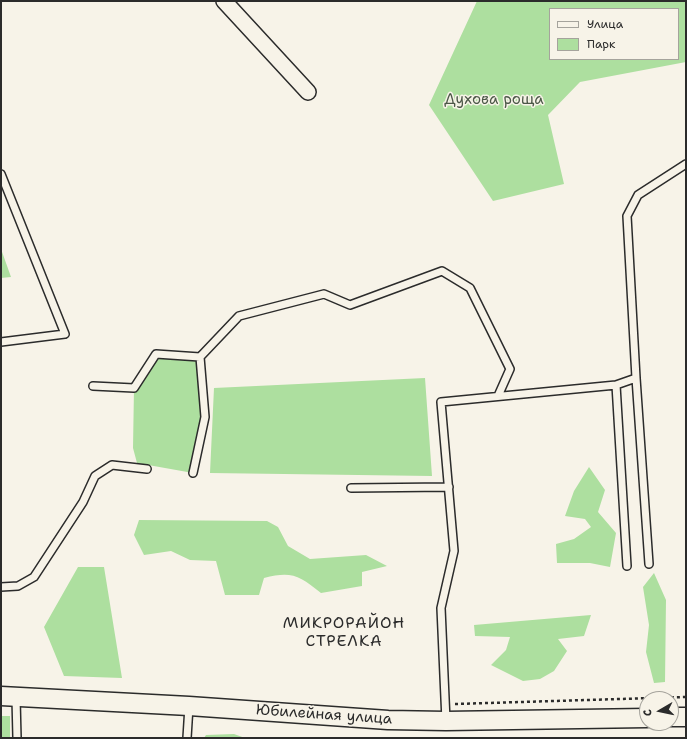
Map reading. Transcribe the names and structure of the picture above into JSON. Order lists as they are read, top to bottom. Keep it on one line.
{"streets":{"street":["Юбилейная улица"]},"districts":["МИКРОРАЙОН СТРЕЛКА"],"parks":["Духова роща"],"legend":["Улица","Парк"],"north":"left"}
